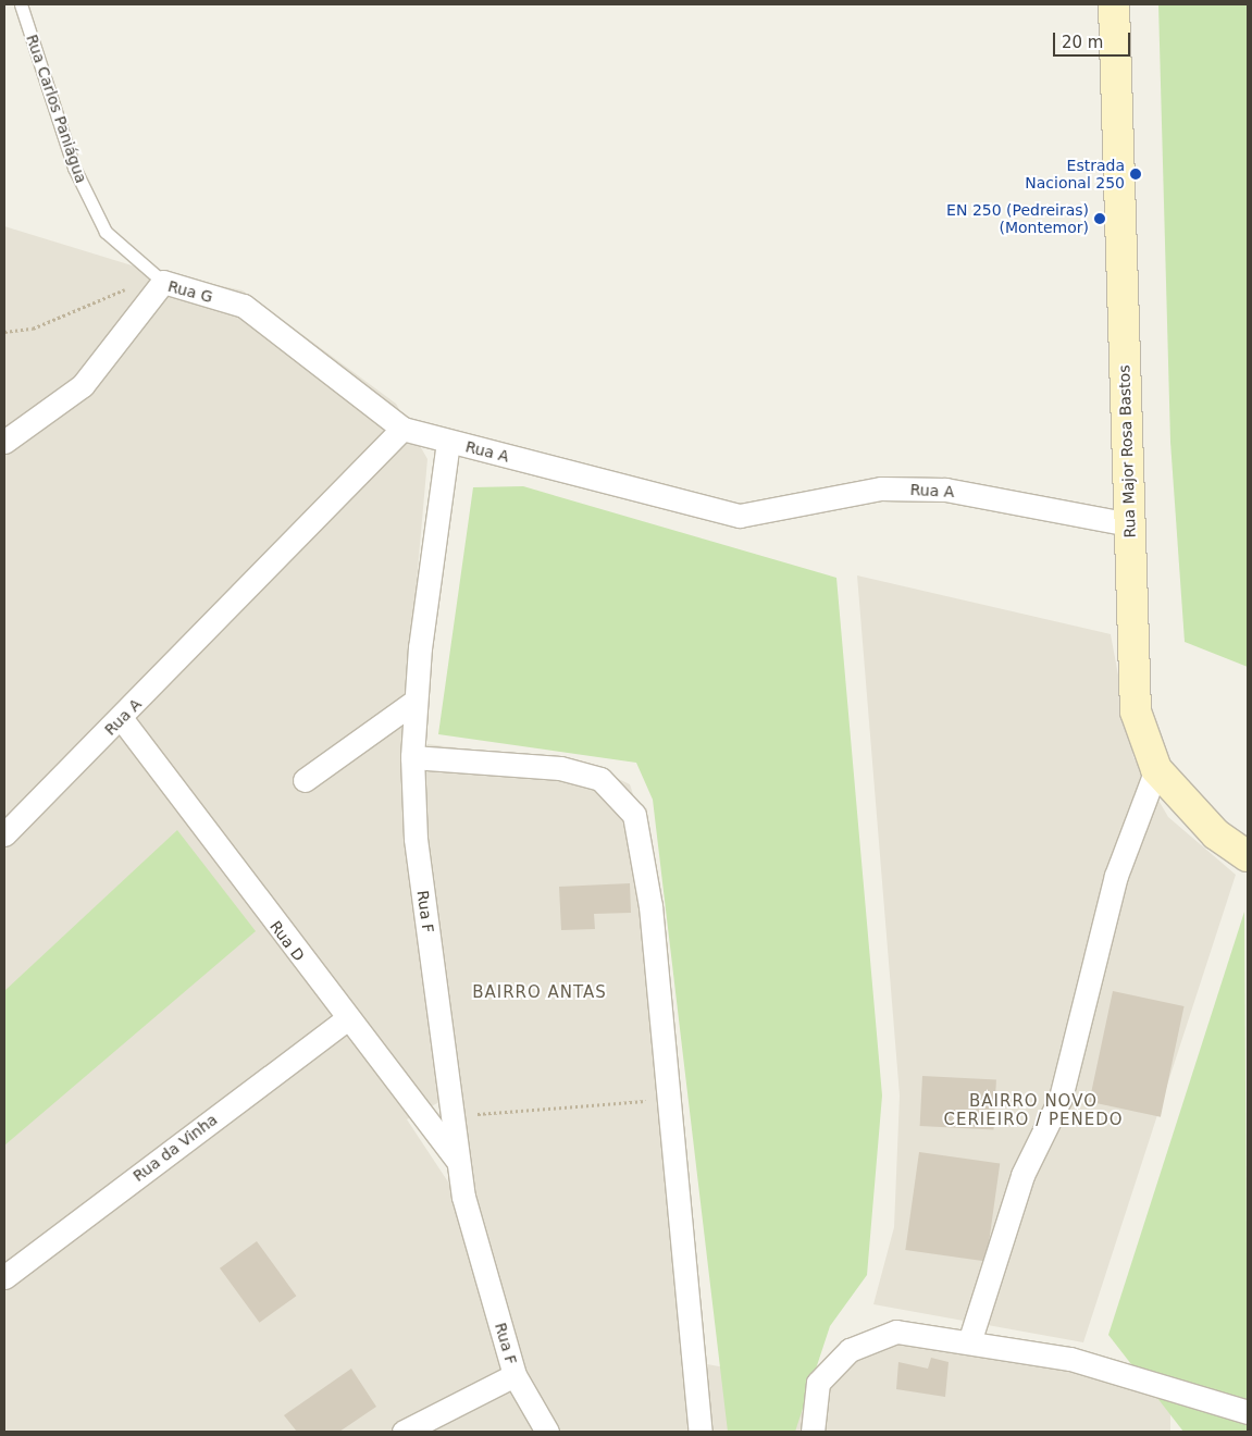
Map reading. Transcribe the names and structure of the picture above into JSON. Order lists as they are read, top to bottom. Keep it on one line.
{"streets":{"main road":["Rua Major Rosa Bastos"],"street":["Rua G","Rua A","Rua F","Rua D","Rua da Vinha"],"lane":["Rua Carlos Paniágua"]},"crossings":[["Rua Carlos Paniágua","Rua G"],["Rua G","Rua A"],["Rua A","Rua Major Rosa Bastos"],["Rua A","Rua F"],["Rua A","Rua D"],["Rua F","Rua D"],["Rua D","Rua da Vinha"]],"districts":["BAIRRO ANTAS","BAIRRO NOVO CERIEIRO / PENEDO"],"places":["Estrada Nacional 250","EN 250 (Pedreiras) (Montemor)"],"scale_bar":"20 m"}
